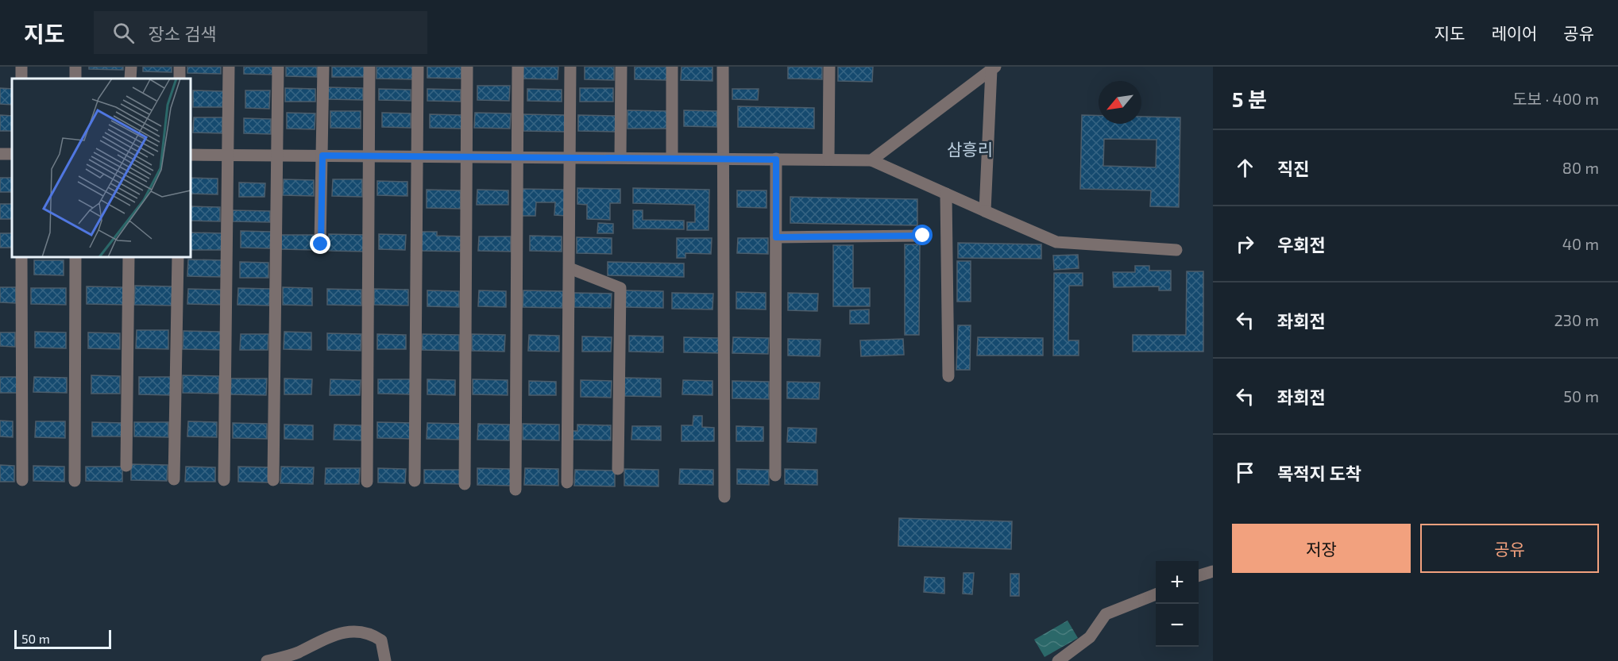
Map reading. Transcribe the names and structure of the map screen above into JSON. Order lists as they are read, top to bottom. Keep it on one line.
{"districts":["삼흥리"],"scale_bar":"50 m","north":"bottom left","page":{"header":"지도","search":"장소 검색","nav":["지도","레이어","공유"],"heading":["5 분","도보 · 400 m"],"list":[["직진","80 m"],["우회전","40 m"],["좌회전","230 m"],["좌회전","50 m"],"목적지 도착"],"buttons":["저장","공유"],"map_buttons":["+","−"],"scale":"50 m"}}
